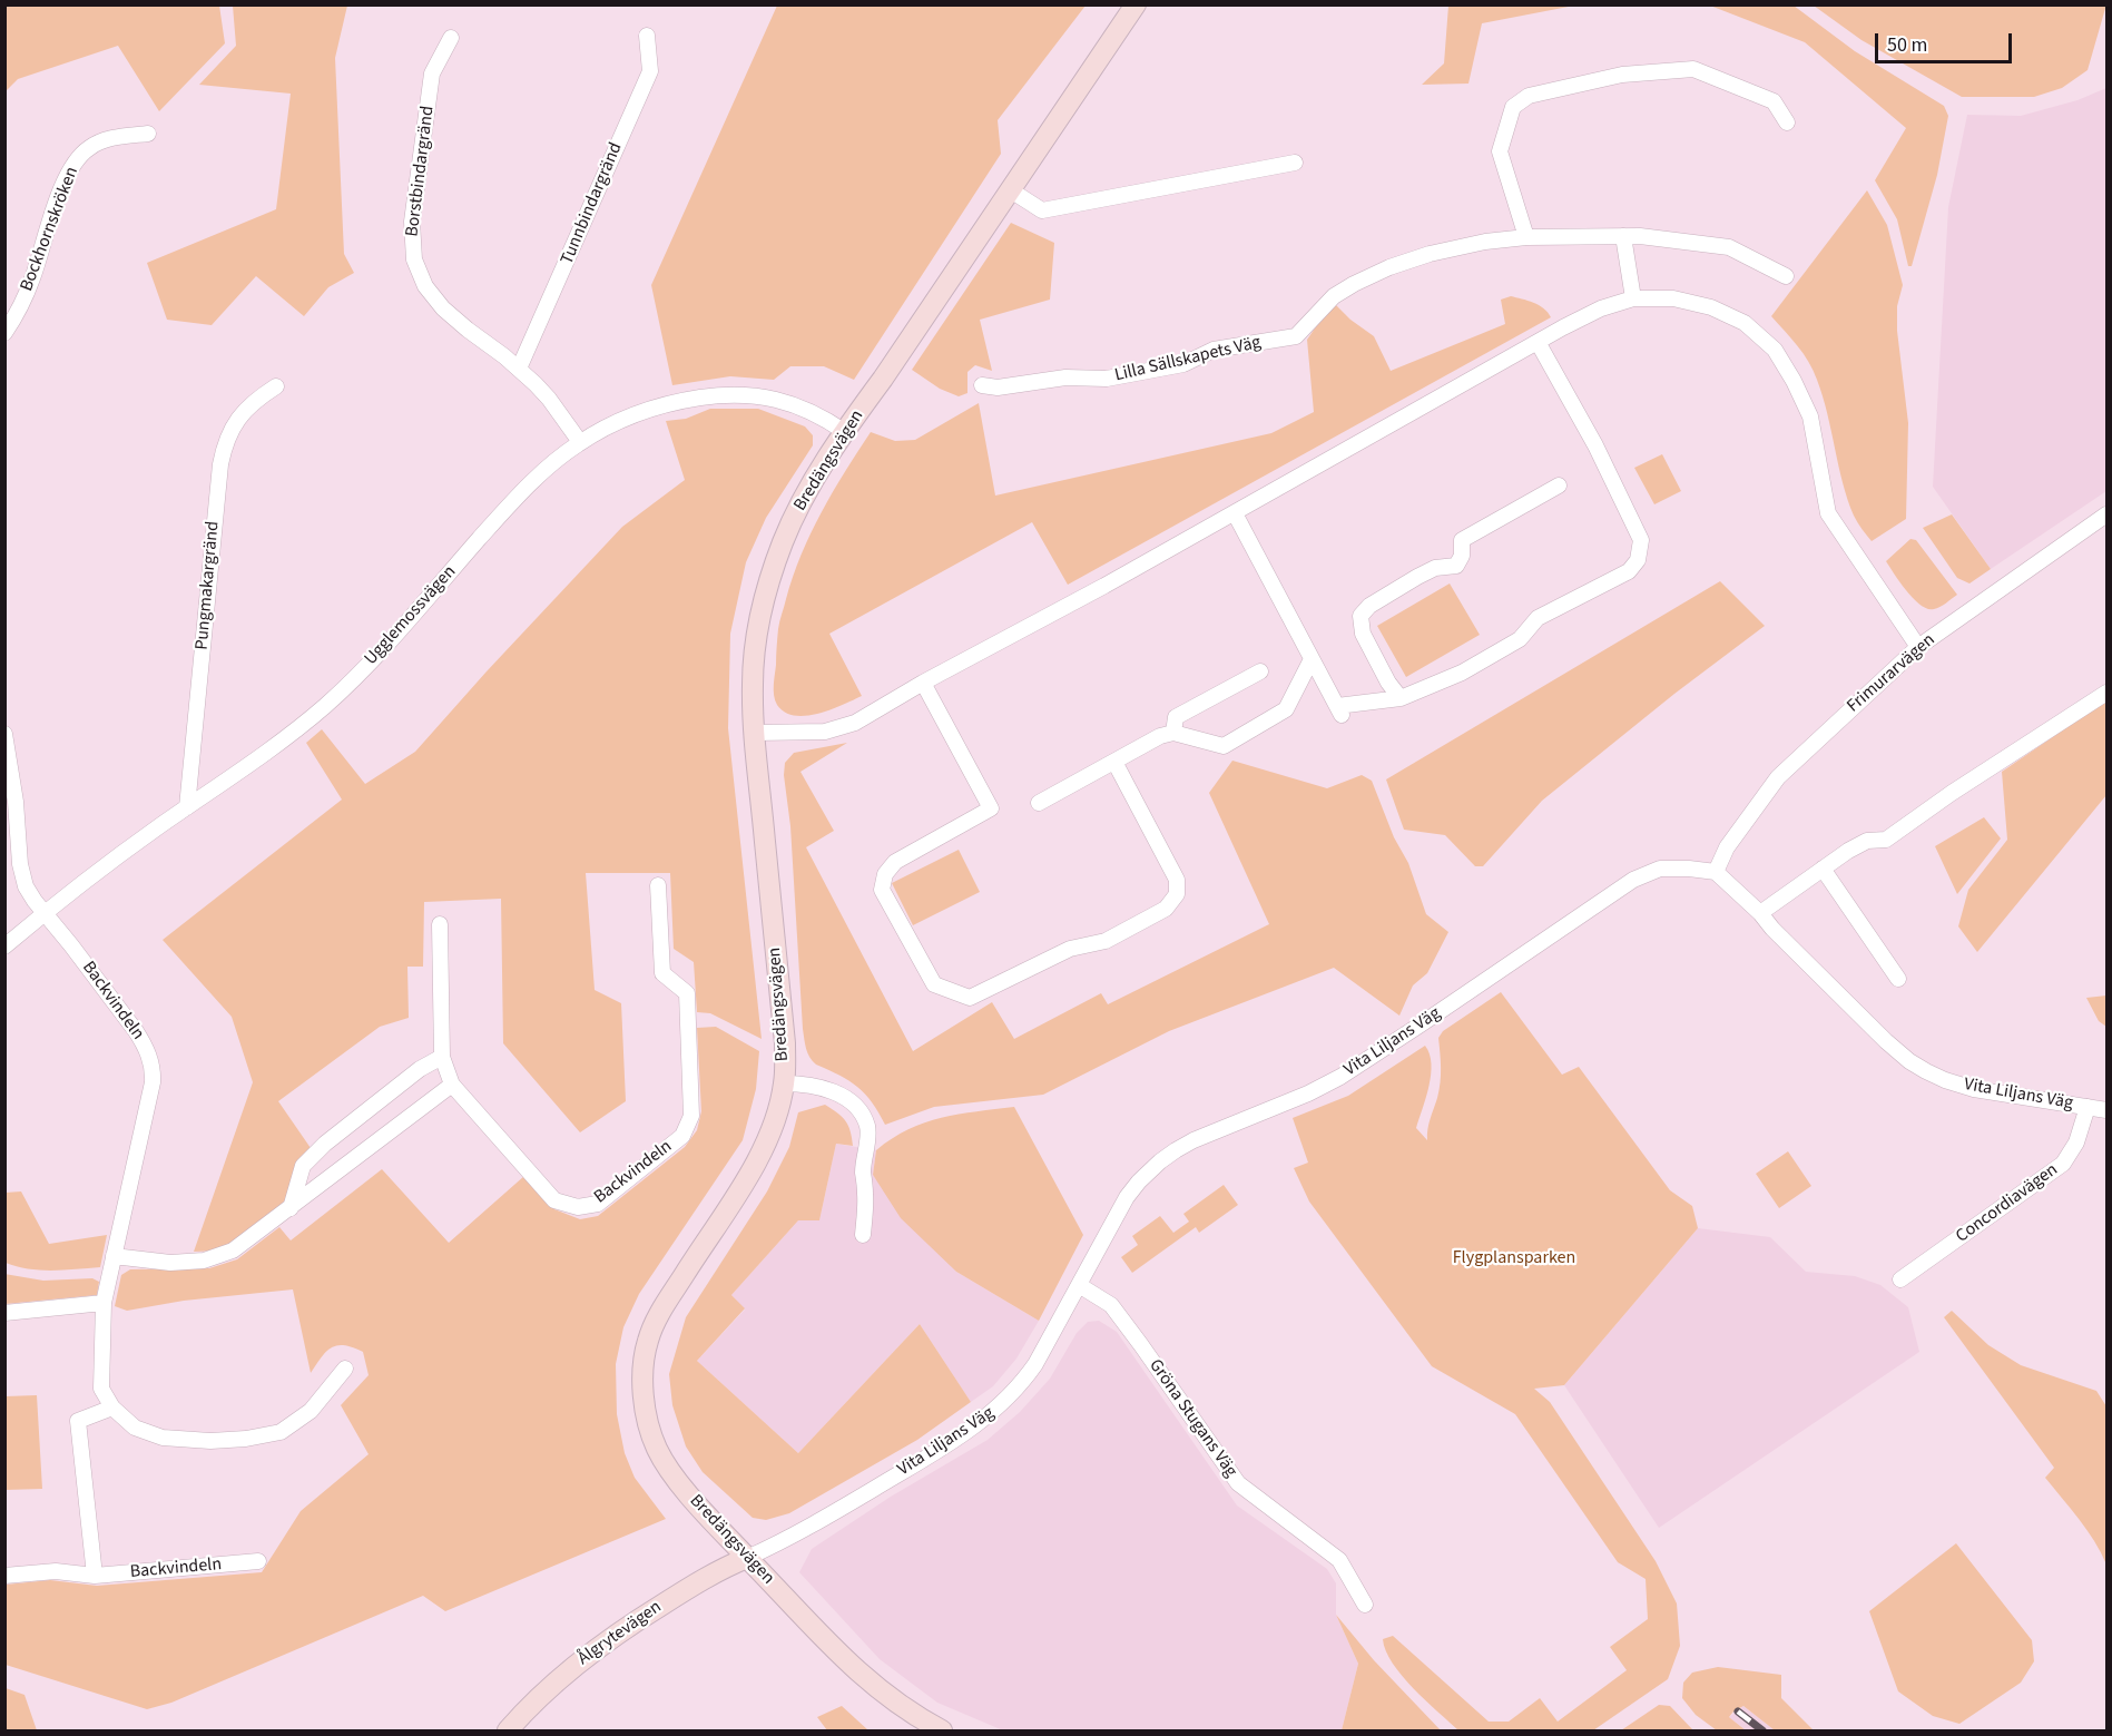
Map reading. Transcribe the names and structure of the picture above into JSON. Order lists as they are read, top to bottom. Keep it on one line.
{"streets":{"street":["Borstbindargränd","Tunnbindargränd","Bockhornskröken","Lilla Sällskapets Väg","Bredängsvägen","Pungmakargränd","Ugglemossvägen","Frimurarvägen","Backvindeln","Vita Liljans Väg","Concordiavägen","Gröna Stugans Väg","Ålgrytevägen"]},"crossings":[["Borstbindargränd","Tunnbindargränd"],["Borstbindargränd","Ugglemossvägen"],["Bredängsvägen","Ugglemossvägen"],["Bredängsvägen","Vita Liljans Väg"],["Bredängsvägen","Ålgrytevägen"],["Pungmakargränd","Ugglemossvägen"],["Ugglemossvägen","Backvindeln"],["Frimurarvägen","Vita Liljans Väg"],["Vita Liljans Väg","Concordiavägen"],["Vita Liljans Väg","Gröna Stugans Väg"],["Vita Liljans Väg","Ålgrytevägen"]],"parks":["Flygplansparken"],"scale_bar":"50 m"}
